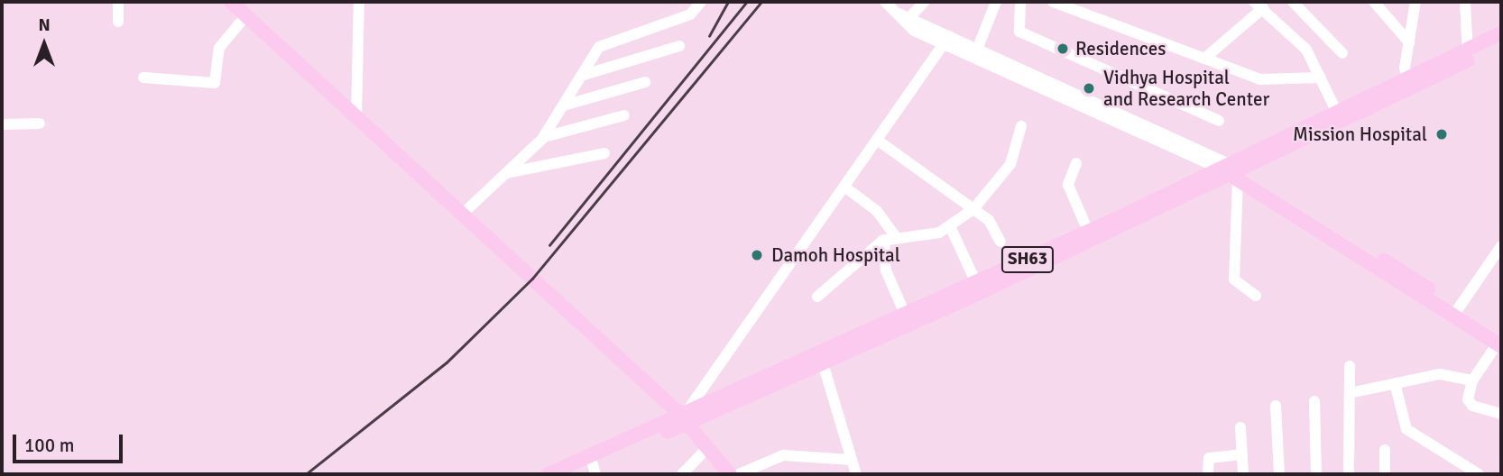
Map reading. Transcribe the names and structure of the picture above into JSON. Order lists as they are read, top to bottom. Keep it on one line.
{"streets":{"main road":["SH63"]},"places":["Residences","Vidhya Hospital and Research Center","Mission Hospital","Damoh Hospital"],"scale_bar":"100 m","north":"top"}
